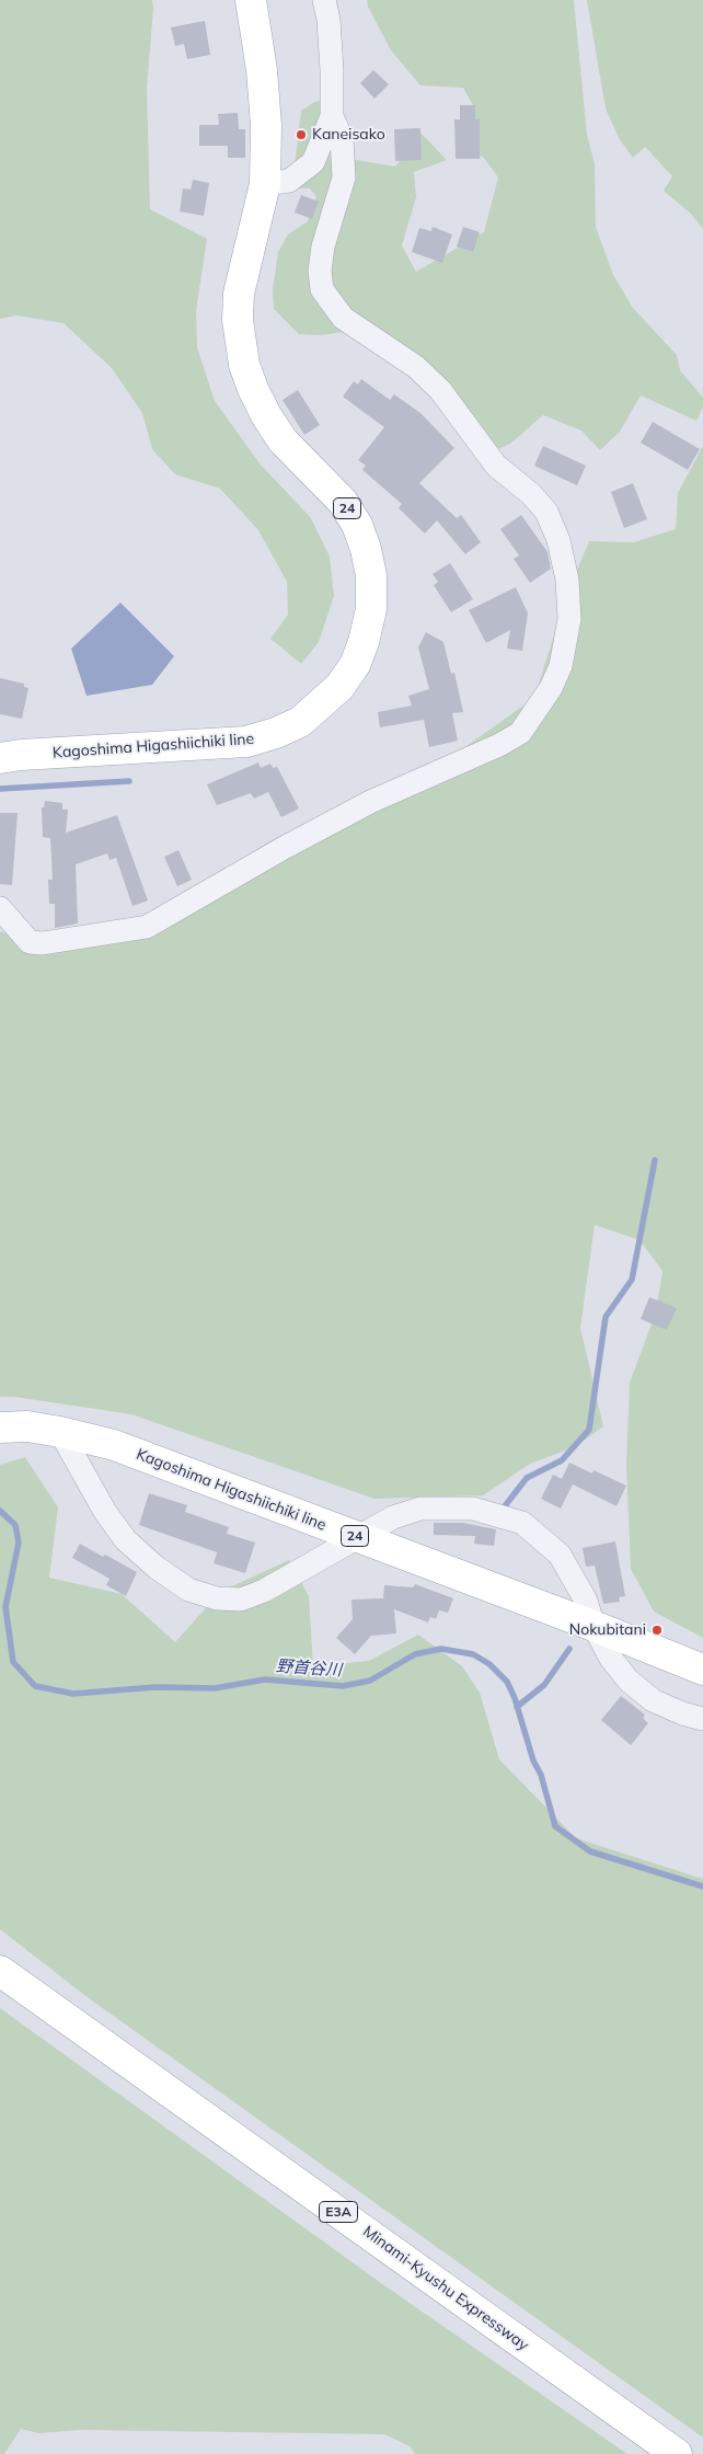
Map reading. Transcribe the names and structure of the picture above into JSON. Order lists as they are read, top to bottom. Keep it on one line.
{"streets":{"main road":["24","Kagoshima Higashiichiki line","E3A","Minami-Kyushu Expressway"]},"water":["野首谷川"],"places":["Kaneisako","Nokubitani"]}
